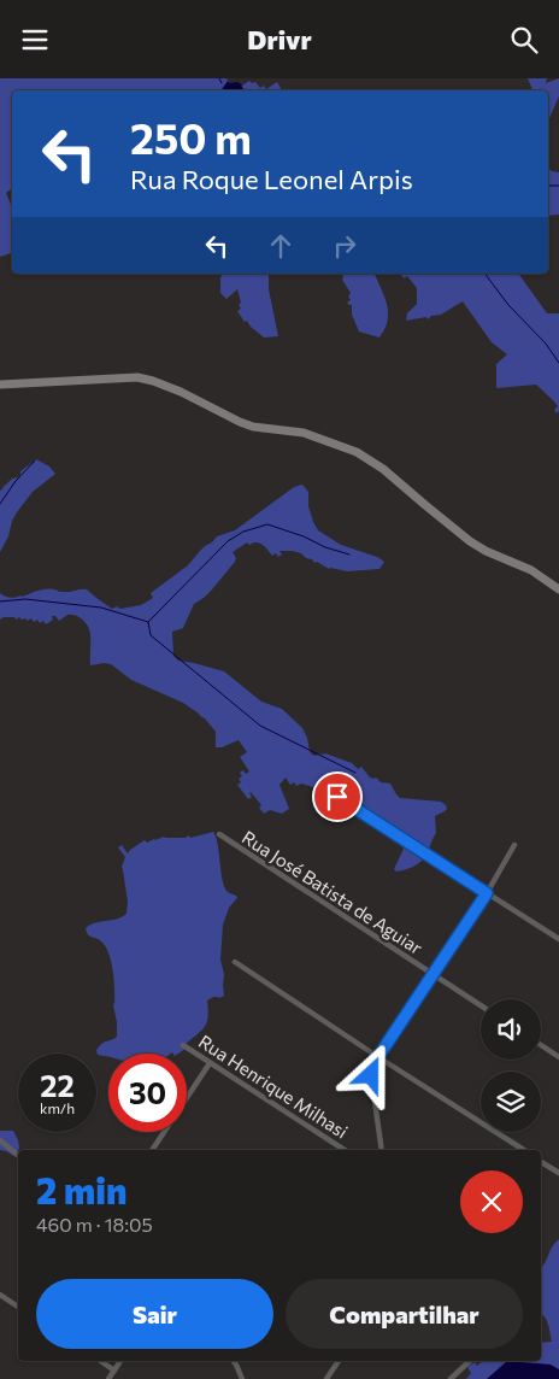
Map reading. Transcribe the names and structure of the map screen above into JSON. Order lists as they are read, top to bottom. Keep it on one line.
{"streets":{"street":["Rua José Batista de Aguiar","Rua Henrique Milhasi"]},"page":{"header":"Drivr","turn":["250 m","Rua Roque Leonel Arpis"],"speed":"22 km/h","limit":"30","heading":["2 min","460 m · 18:05"],"buttons":["Sair","Compartilhar"]}}
